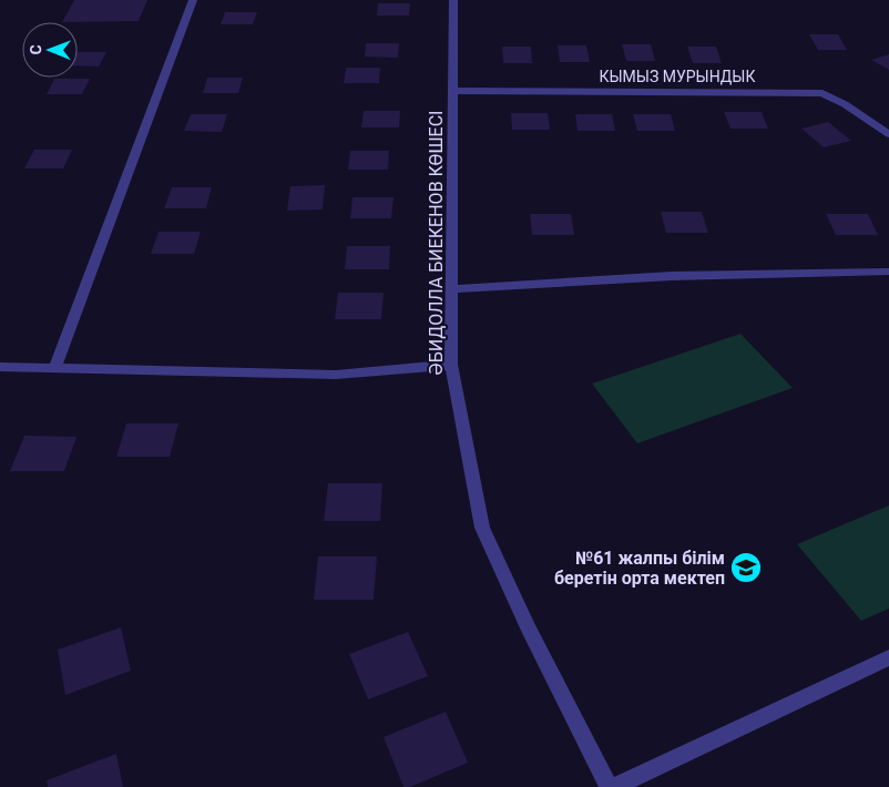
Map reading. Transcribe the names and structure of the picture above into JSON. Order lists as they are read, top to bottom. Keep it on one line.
{"streets":{"street":["КЫМЫЗ МУРЫНДЫК","ӘБИДОЛЛА БИЕКЕНОВ КӨШЕСІ"]},"crossings":[["КЫМЫЗ МУРЫНДЫК","ӘБИДОЛЛА БИЕКЕНОВ КӨШЕСІ"]],"places":{"school or university":["№61 жалпы білім беретін орта мектеп"]},"north":"left"}
